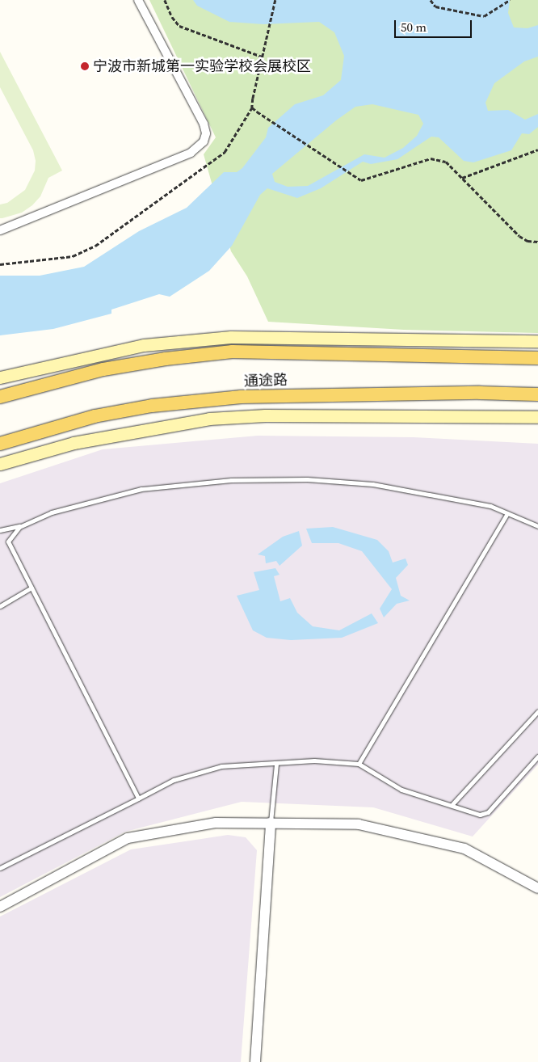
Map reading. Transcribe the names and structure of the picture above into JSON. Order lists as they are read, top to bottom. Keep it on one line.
{"streets":{"main road":["通途路"]},"places":["宁波市新城第一实验学校会展校区"],"scale_bar":"50 m"}
